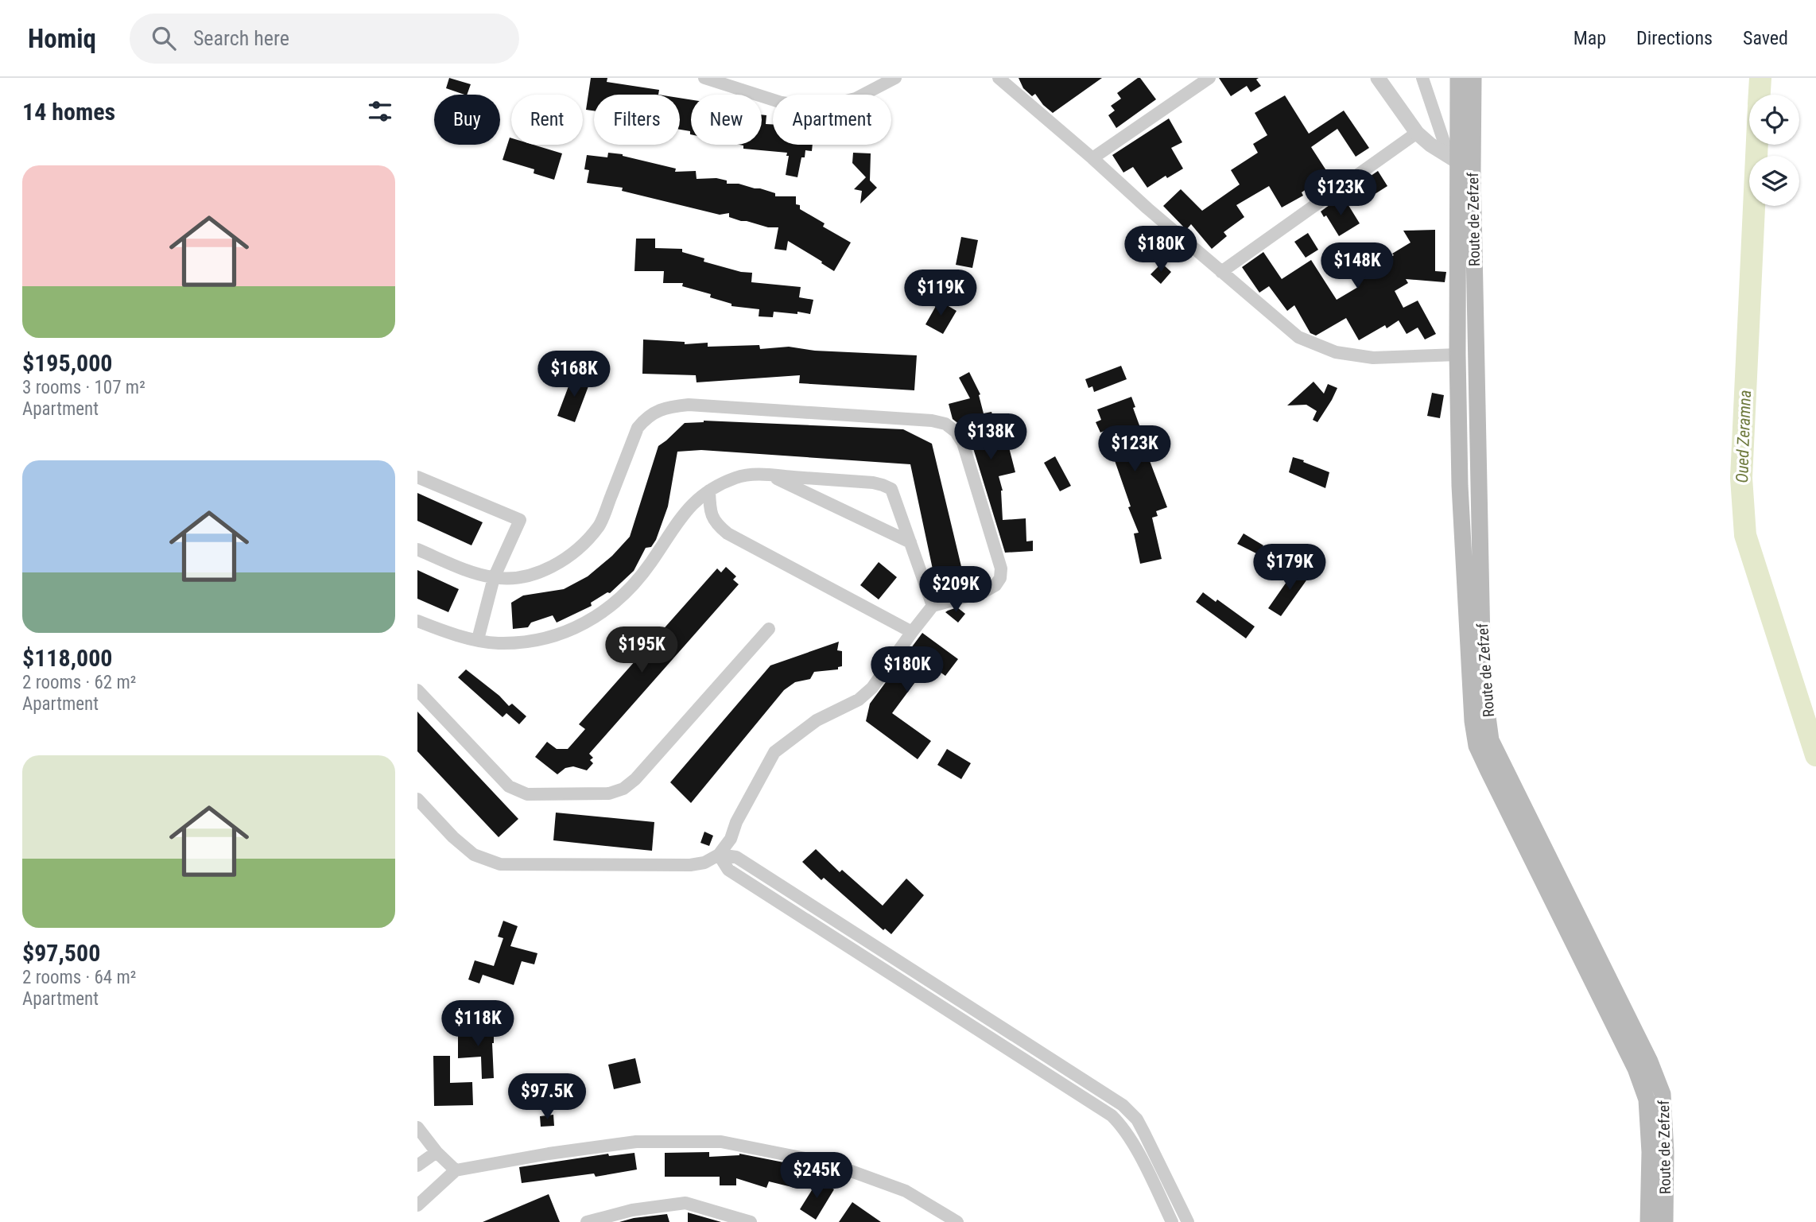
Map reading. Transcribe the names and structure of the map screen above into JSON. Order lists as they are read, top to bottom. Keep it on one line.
{"streets":{"main road":["Route de Zefzef"]},"water":["Oued Zeramna"],"page":{"header":"Homiq","search":"Search here","nav":["Map","Directions","Saved"],"heading":"14 homes","chip":["Buy","Rent","Filters","New","Apartment"],"list":[{"name":"$195,000","note":"3 rooms · 107 m² · Apartment"},{"name":"$118,000","note":"2 rooms · 62 m² · Apartment"},{"name":"$97,500","note":"2 rooms · 64 m² · Apartment"}],"price":["$123K","$180K","$148K","$119K","$168K","$138K","$123K","$179K","$209K","$195K","$180K","$118K","$97.5K","$245K"]}}
